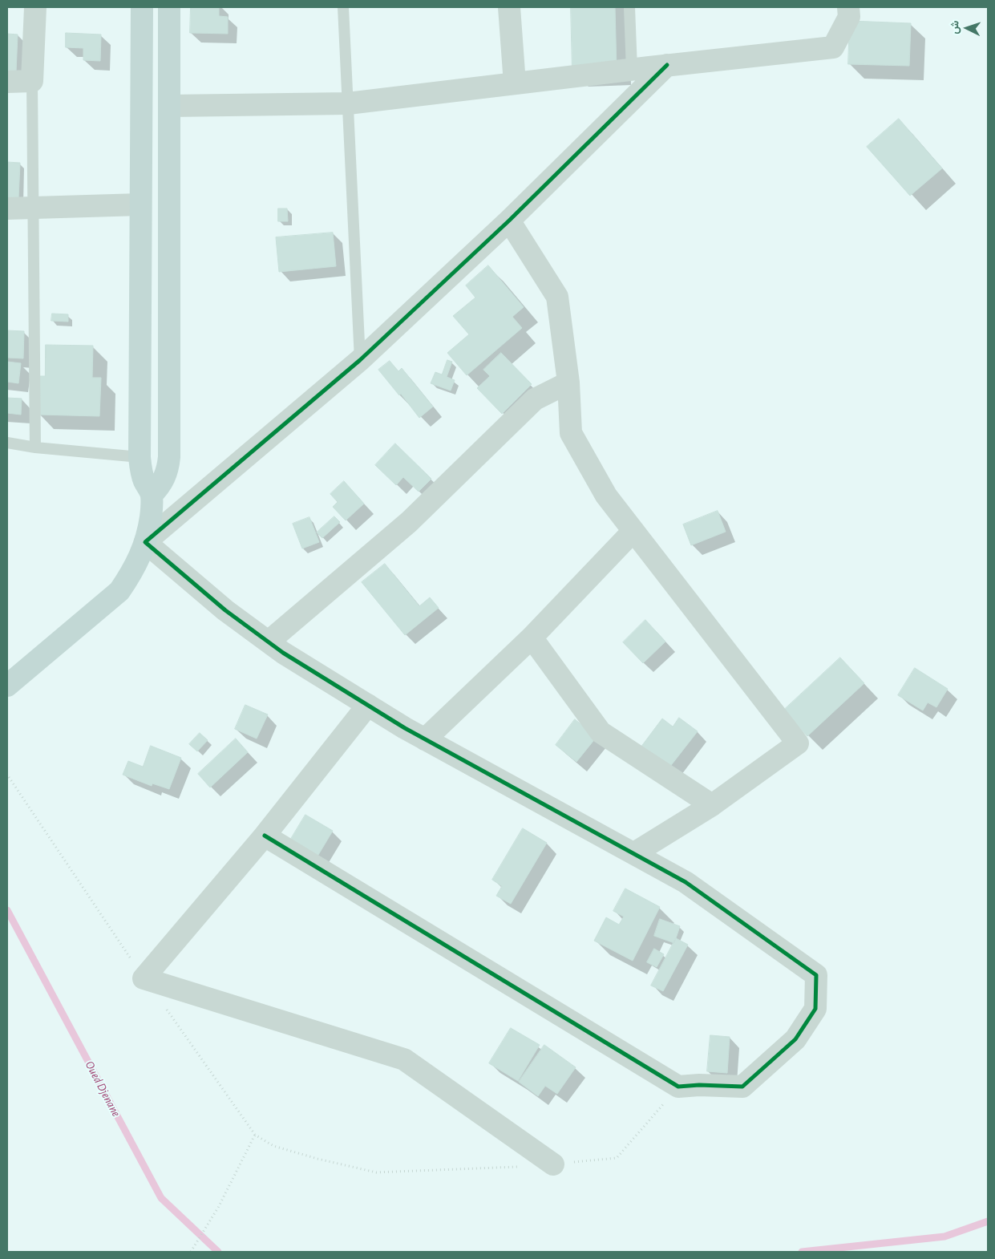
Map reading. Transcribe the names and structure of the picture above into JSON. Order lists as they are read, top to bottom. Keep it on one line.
{"water":["Oued Djenane"],"north":"left"}
